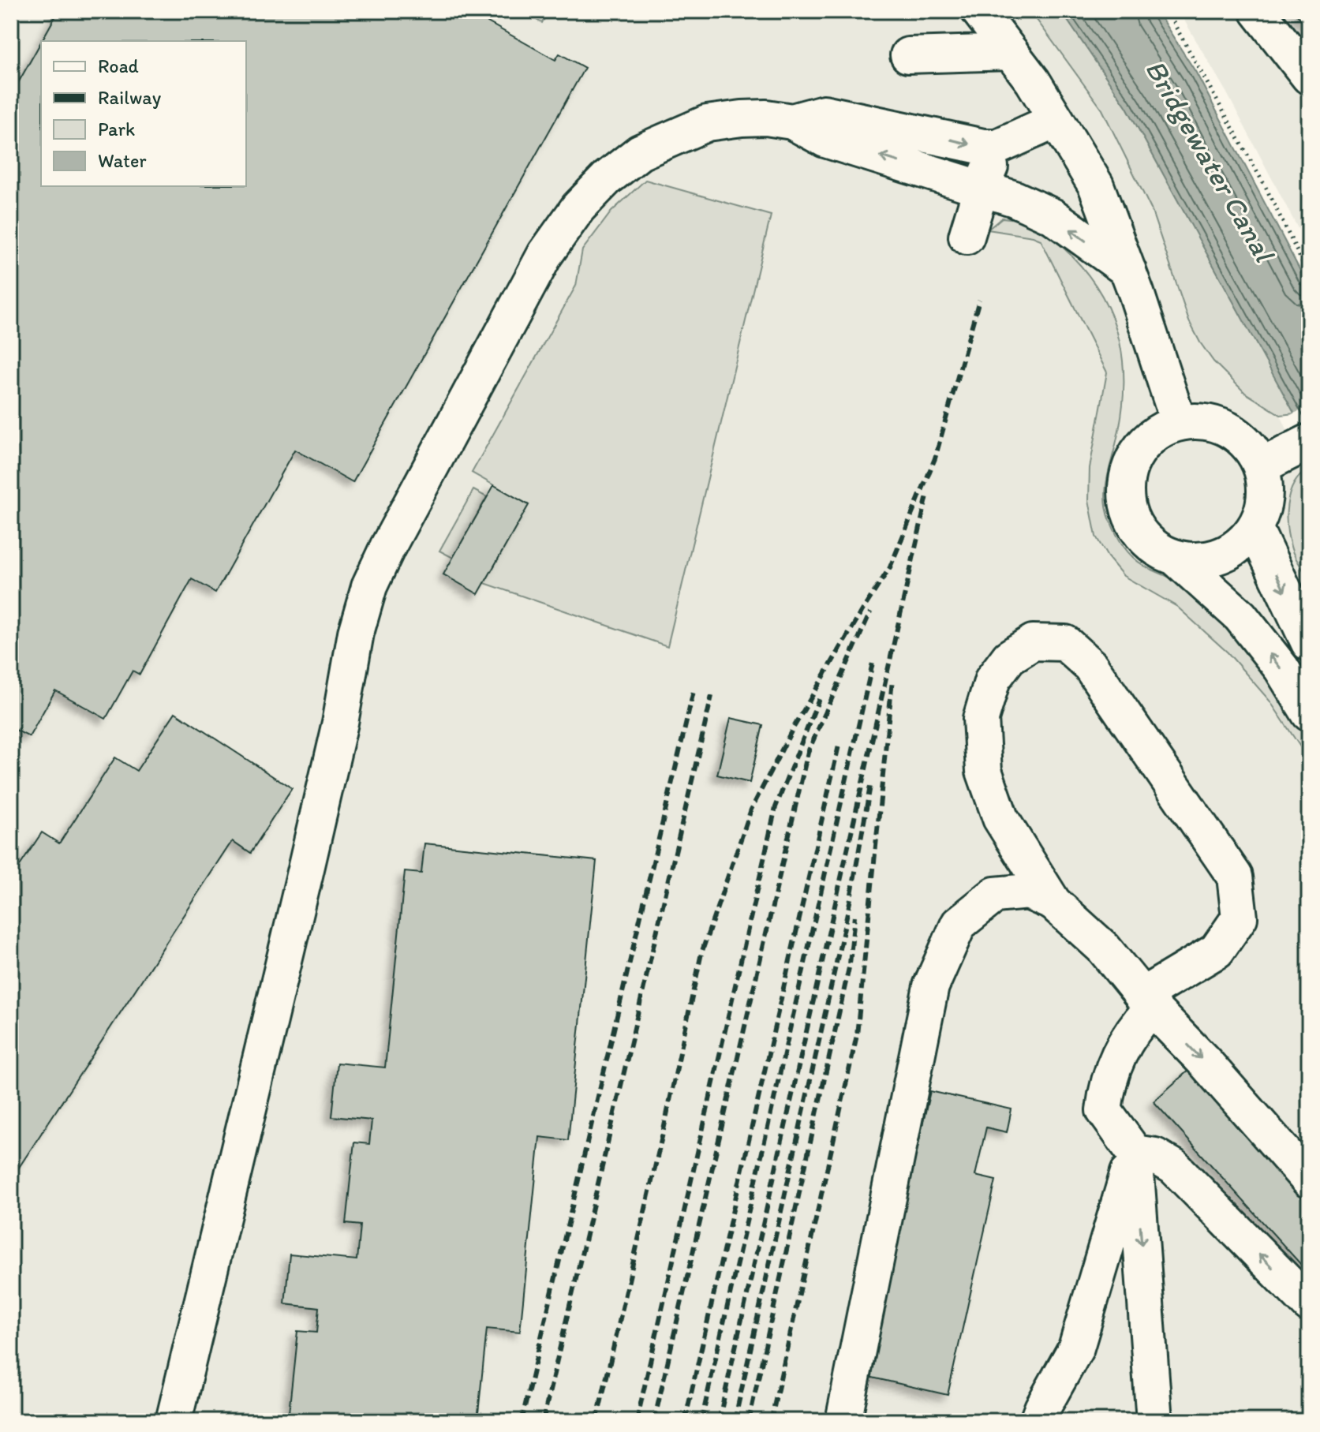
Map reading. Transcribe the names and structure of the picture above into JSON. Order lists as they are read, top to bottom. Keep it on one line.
{"water":["Bridgewater Canal"],"legend":["Road","Railway","Park","Water"]}
